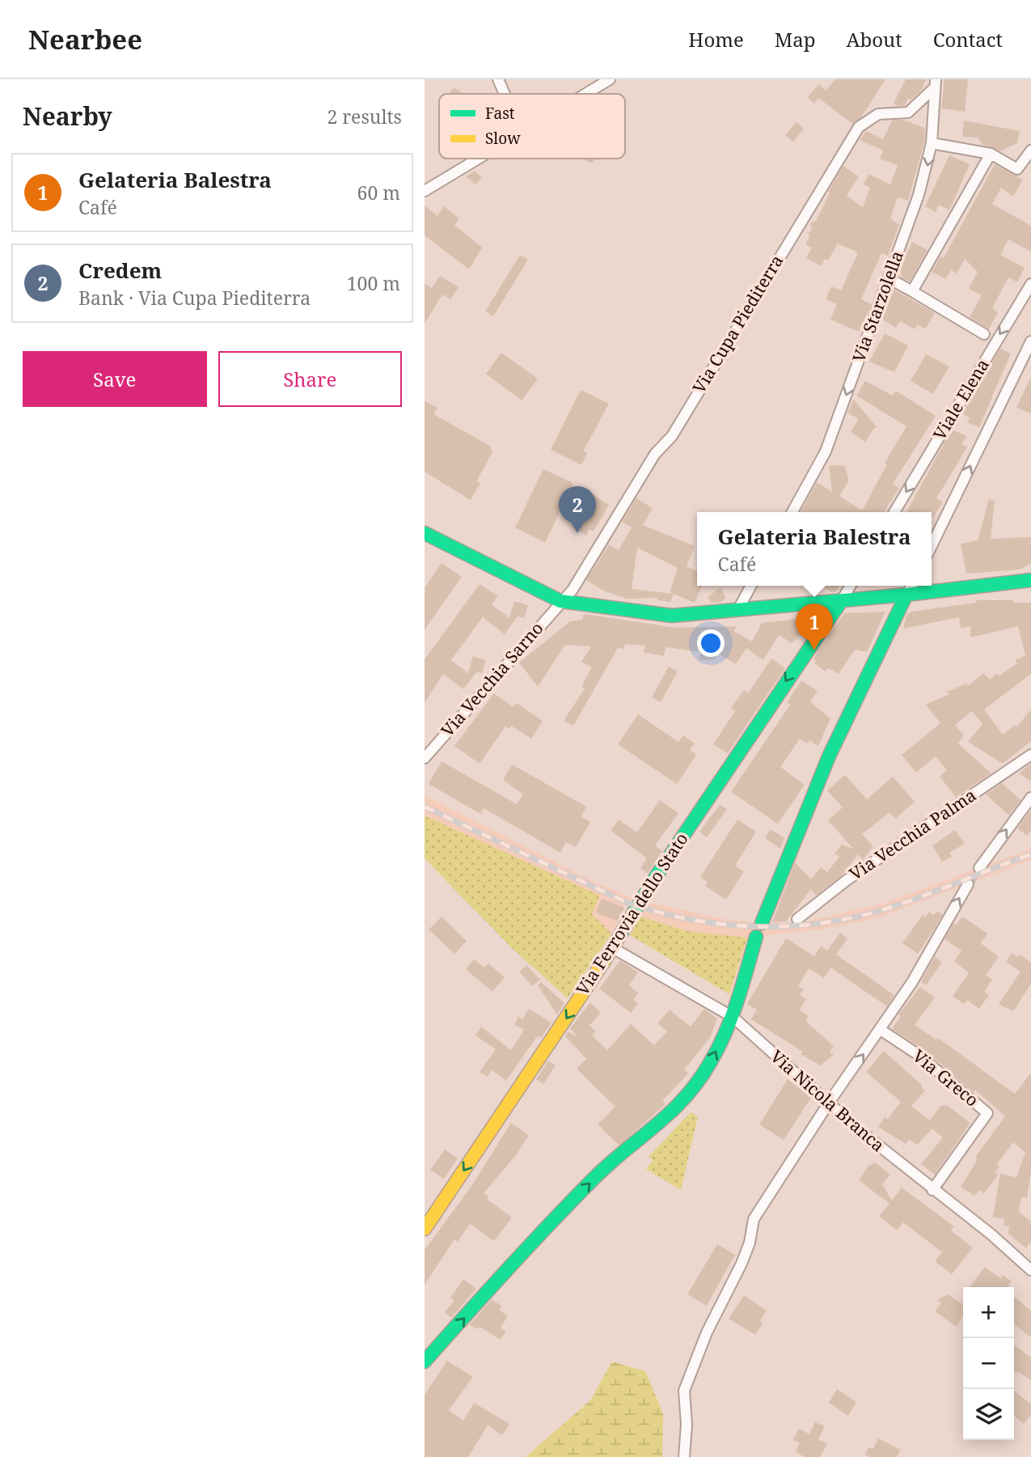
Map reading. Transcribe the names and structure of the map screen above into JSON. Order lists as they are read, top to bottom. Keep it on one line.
{"streets":{"main road":["Via Ferrovia dello Stato"],"street":["Via Starzolella","Via Cupa Piediterra","Viale Elena","Via Vecchia Sarno","Via Vecchia Palma","Via Greco","Via Nicola Branca"]},"crossings":[["Via Starzolella","Via Cupa Piediterra"],["Via Cupa Piediterra","Via Vecchia Sarno"],["Via Ferrovia dello Stato","Via Nicola Branca"],["Via Greco","Via Nicola Branca"]],"legend":["Fast","Slow"],"page":{"header":"Nearbee","nav":["Home","Map","About","Contact"],"heading":["Nearby","2 results"],"list":[{"mark":"1","name":"Gelateria Balestra","note":"Café","value":"60 m"},{"mark":"2","name":"Credem","note":"Bank · Via Cupa Piediterra","value":"100 m"}],"buttons":["Save","Share"],"pins":["2","1"],"popup":["Gelateria Balestra","Café"],"map_buttons":["+","−"]}}
